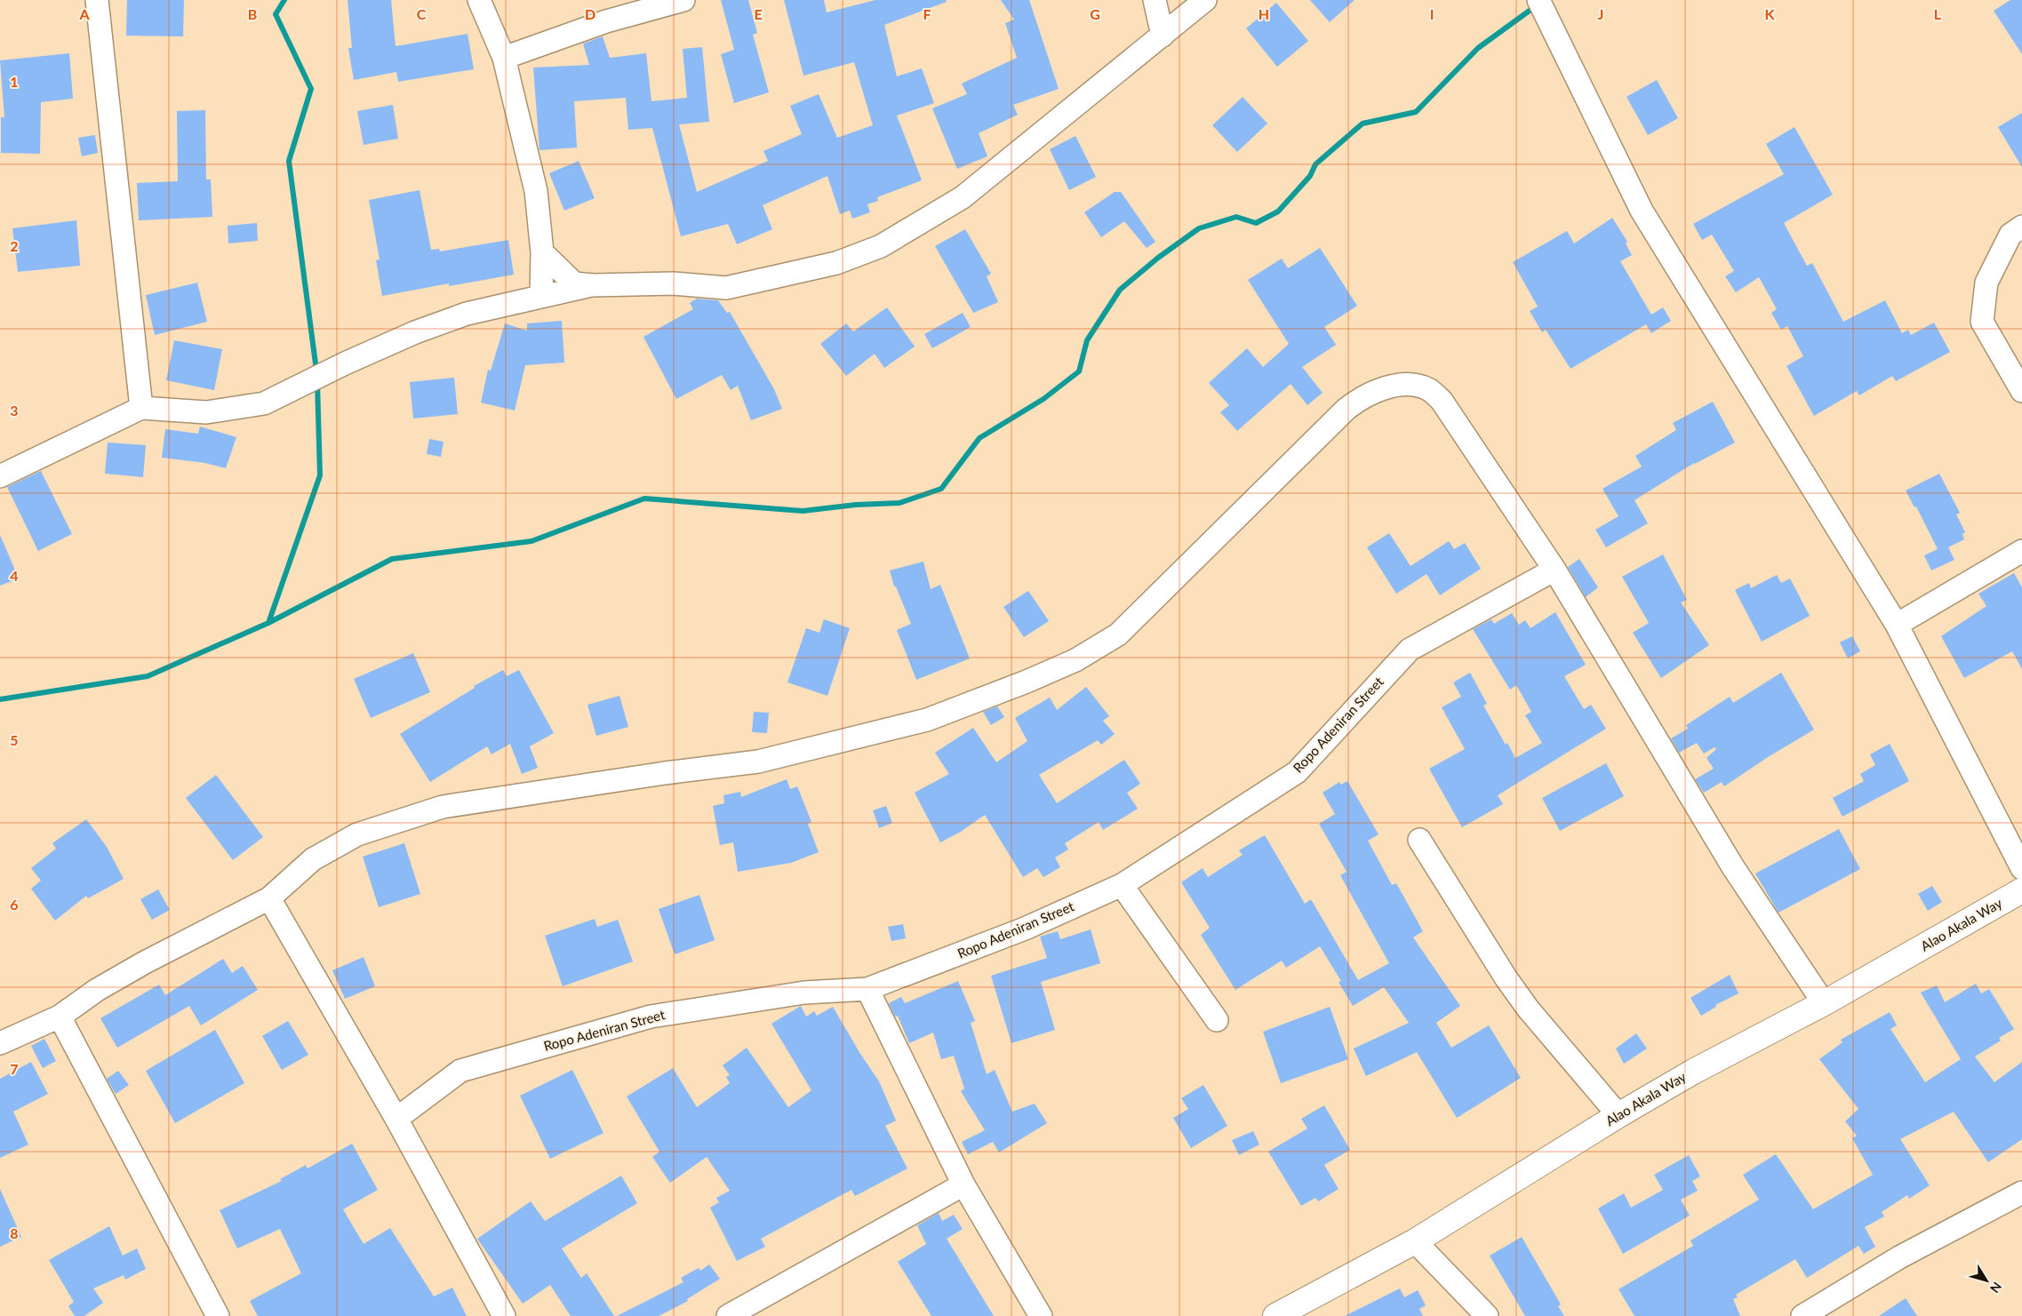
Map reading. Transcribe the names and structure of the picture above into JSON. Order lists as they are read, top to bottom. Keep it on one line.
{"streets":{"street":["Ropo Adeniran Street","Alao Akala Way"]},"north":"bottom right","grid":{"columns":["A","B","C","D","E","F","G","H","I","J","K","L"],"rows":["1","2","3","4","5","6","7","8"]}}
